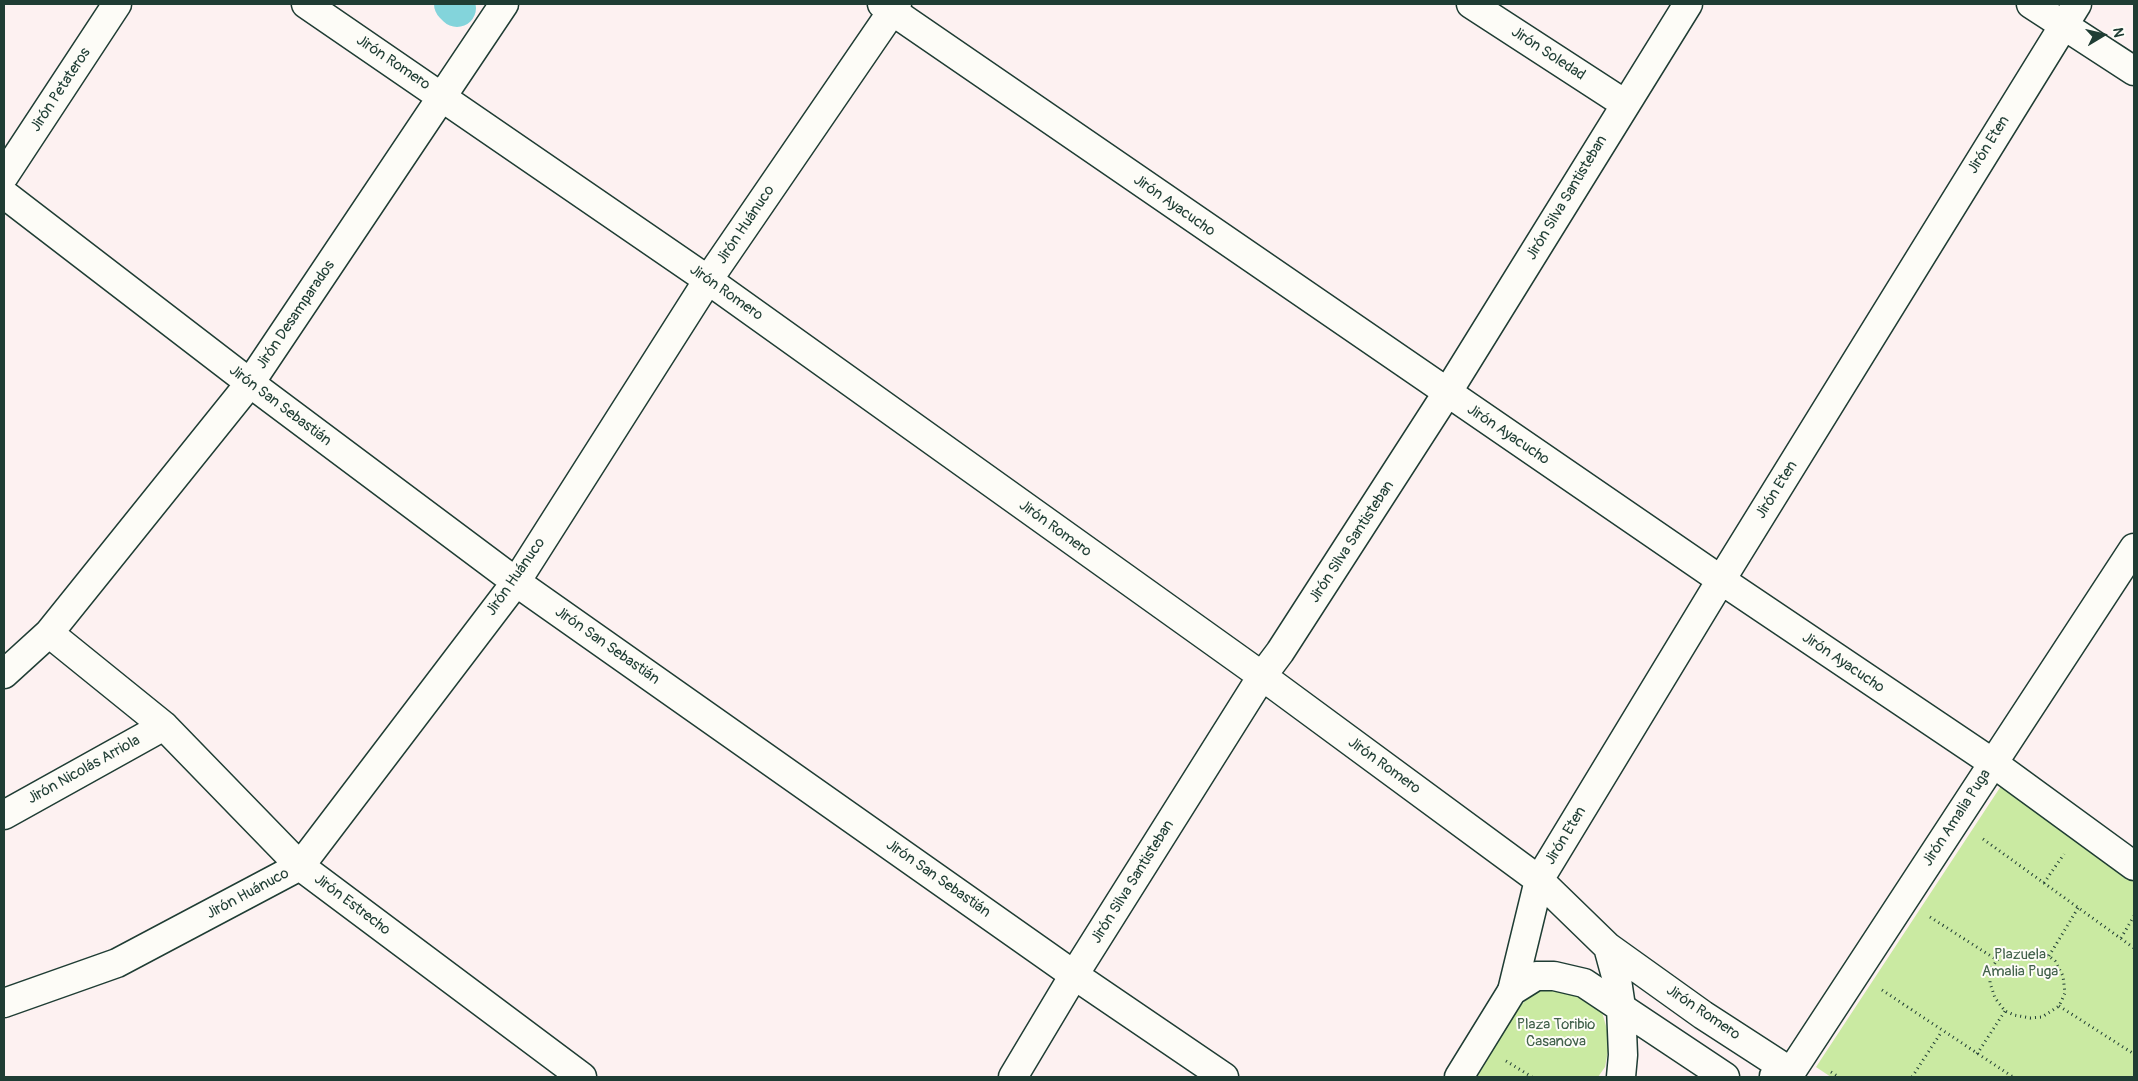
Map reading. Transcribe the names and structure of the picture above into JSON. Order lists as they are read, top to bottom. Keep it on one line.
{"streets":{"street":["Jirón Soledad","Jirón Romero","Jirón Petateros","Jirón Eten","Jirón Silva Santisteban","Jirón Ayacucho","Jirón Huánuco","Jirón Desamparados","Jirón San Sebastián","Jirón Nicolás Arriola","Jirón Amalia Puga","Jirón Estrecho"]},"crossings":[["Jirón Soledad","Jirón Silva Santisteban"],["Jirón Romero","Jirón Eten"],["Jirón Romero","Jirón Silva Santisteban"],["Jirón Romero","Jirón Huánuco"],["Jirón Romero","Jirón Desamparados"],["Jirón Romero","Jirón Amalia Puga"],["Jirón Eten","Jirón Ayacucho"],["Jirón Silva Santisteban","Jirón Ayacucho"],["Jirón Silva Santisteban","Jirón San Sebastián"],["Jirón Ayacucho","Jirón Huánuco"],["Jirón Ayacucho","Jirón Amalia Puga"],["Jirón Huánuco","Jirón San Sebastián"],["Jirón Huánuco","Jirón Estrecho"],["Jirón Desamparados","Jirón San Sebastián"],["Jirón Desamparados","Jirón Estrecho"],["Jirón Nicolás Arriola","Jirón Estrecho"]],"parks":["Plazuela Amalia Puga","Plaza Toribio Casanova"],"north":"right"}
